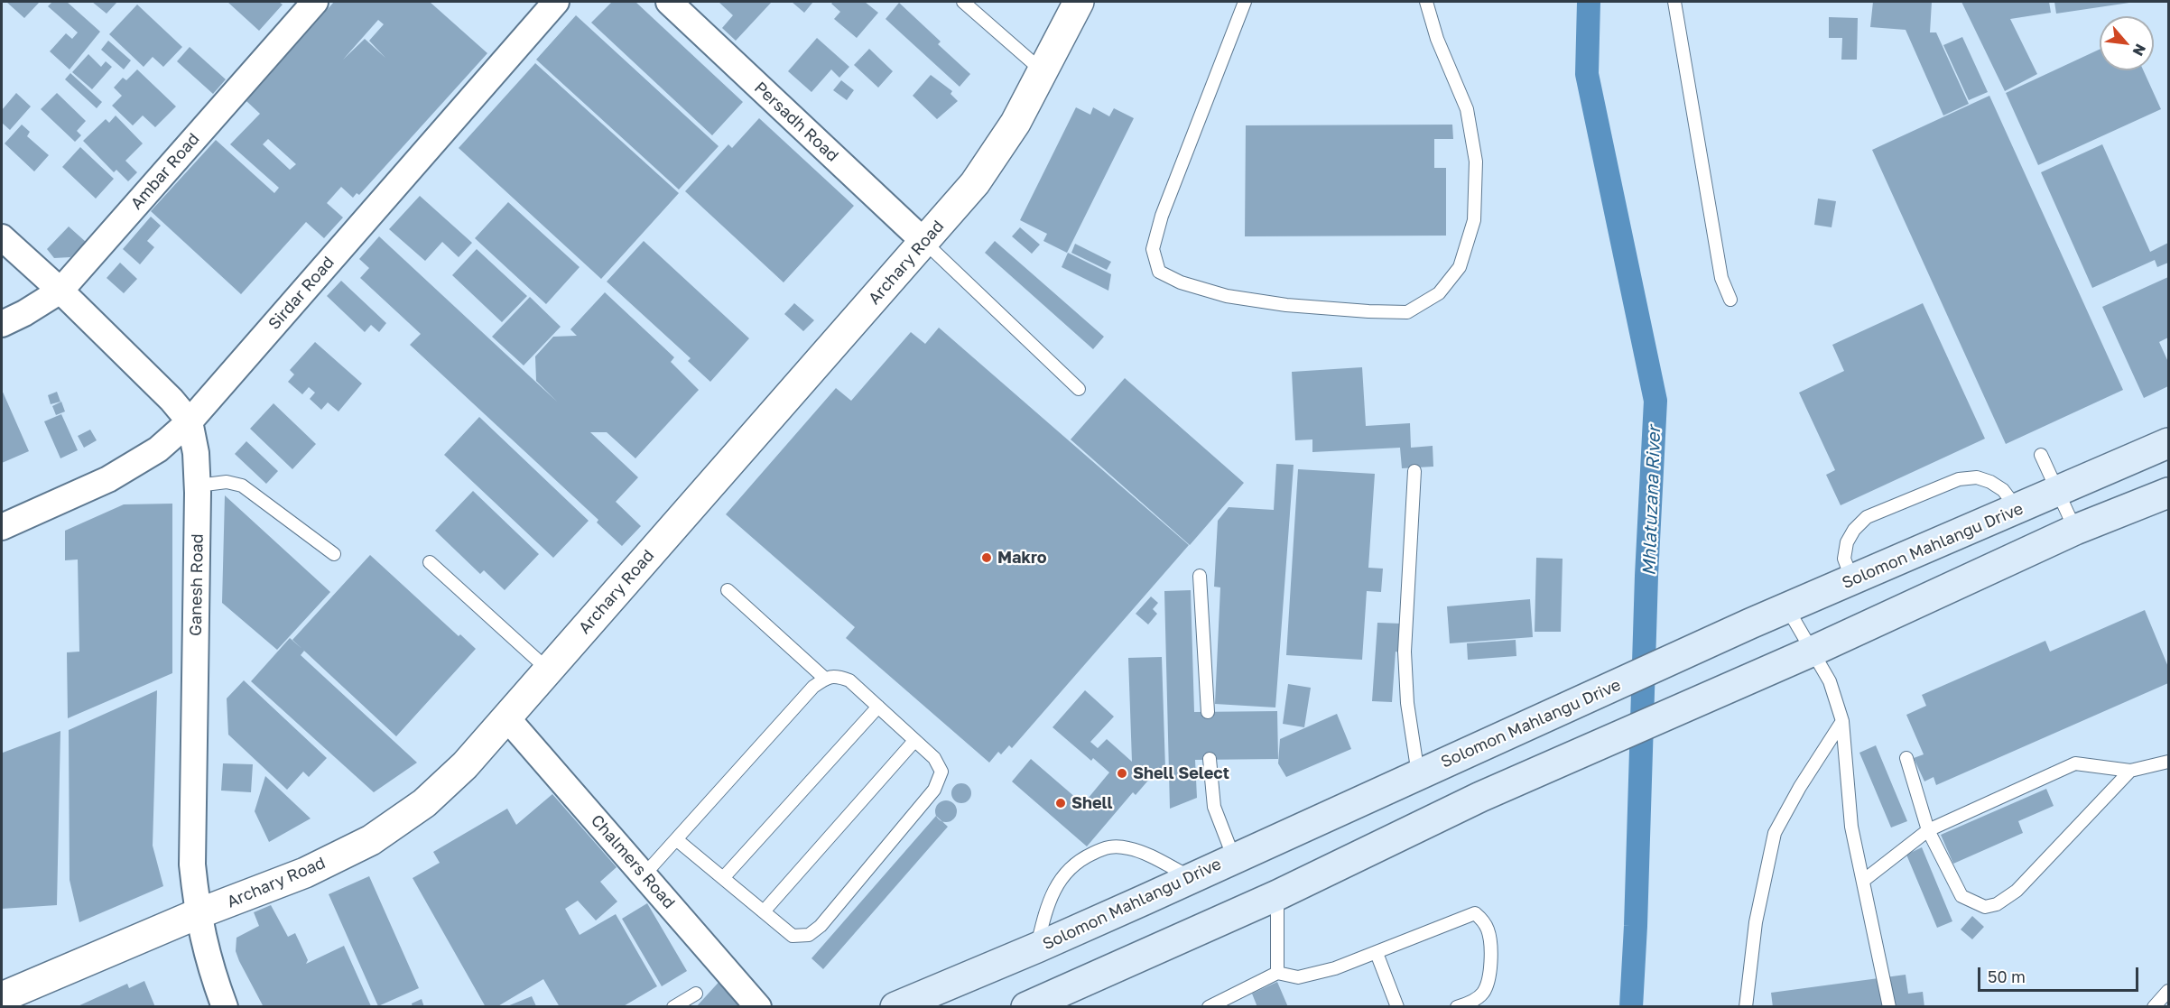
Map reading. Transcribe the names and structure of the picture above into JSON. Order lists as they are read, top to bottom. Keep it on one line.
{"streets":{"main road":["Solomon Mahlangu Drive"],"street":["Persadh Road","Ambar Road","Archary Road","Sirdar Road","Ganesh Road","Chalmers Road"]},"crossings":[["Persadh Road","Archary Road"],["Ambar Road","Ganesh Road"],["Archary Road","Ganesh Road"],["Archary Road","Chalmers Road"],["Sirdar Road","Ganesh Road"]],"water":["Mhlatuzana River"],"places":["Makro","Shell Select","Shell"],"scale_bar":"50 m","north":"bottom right"}
